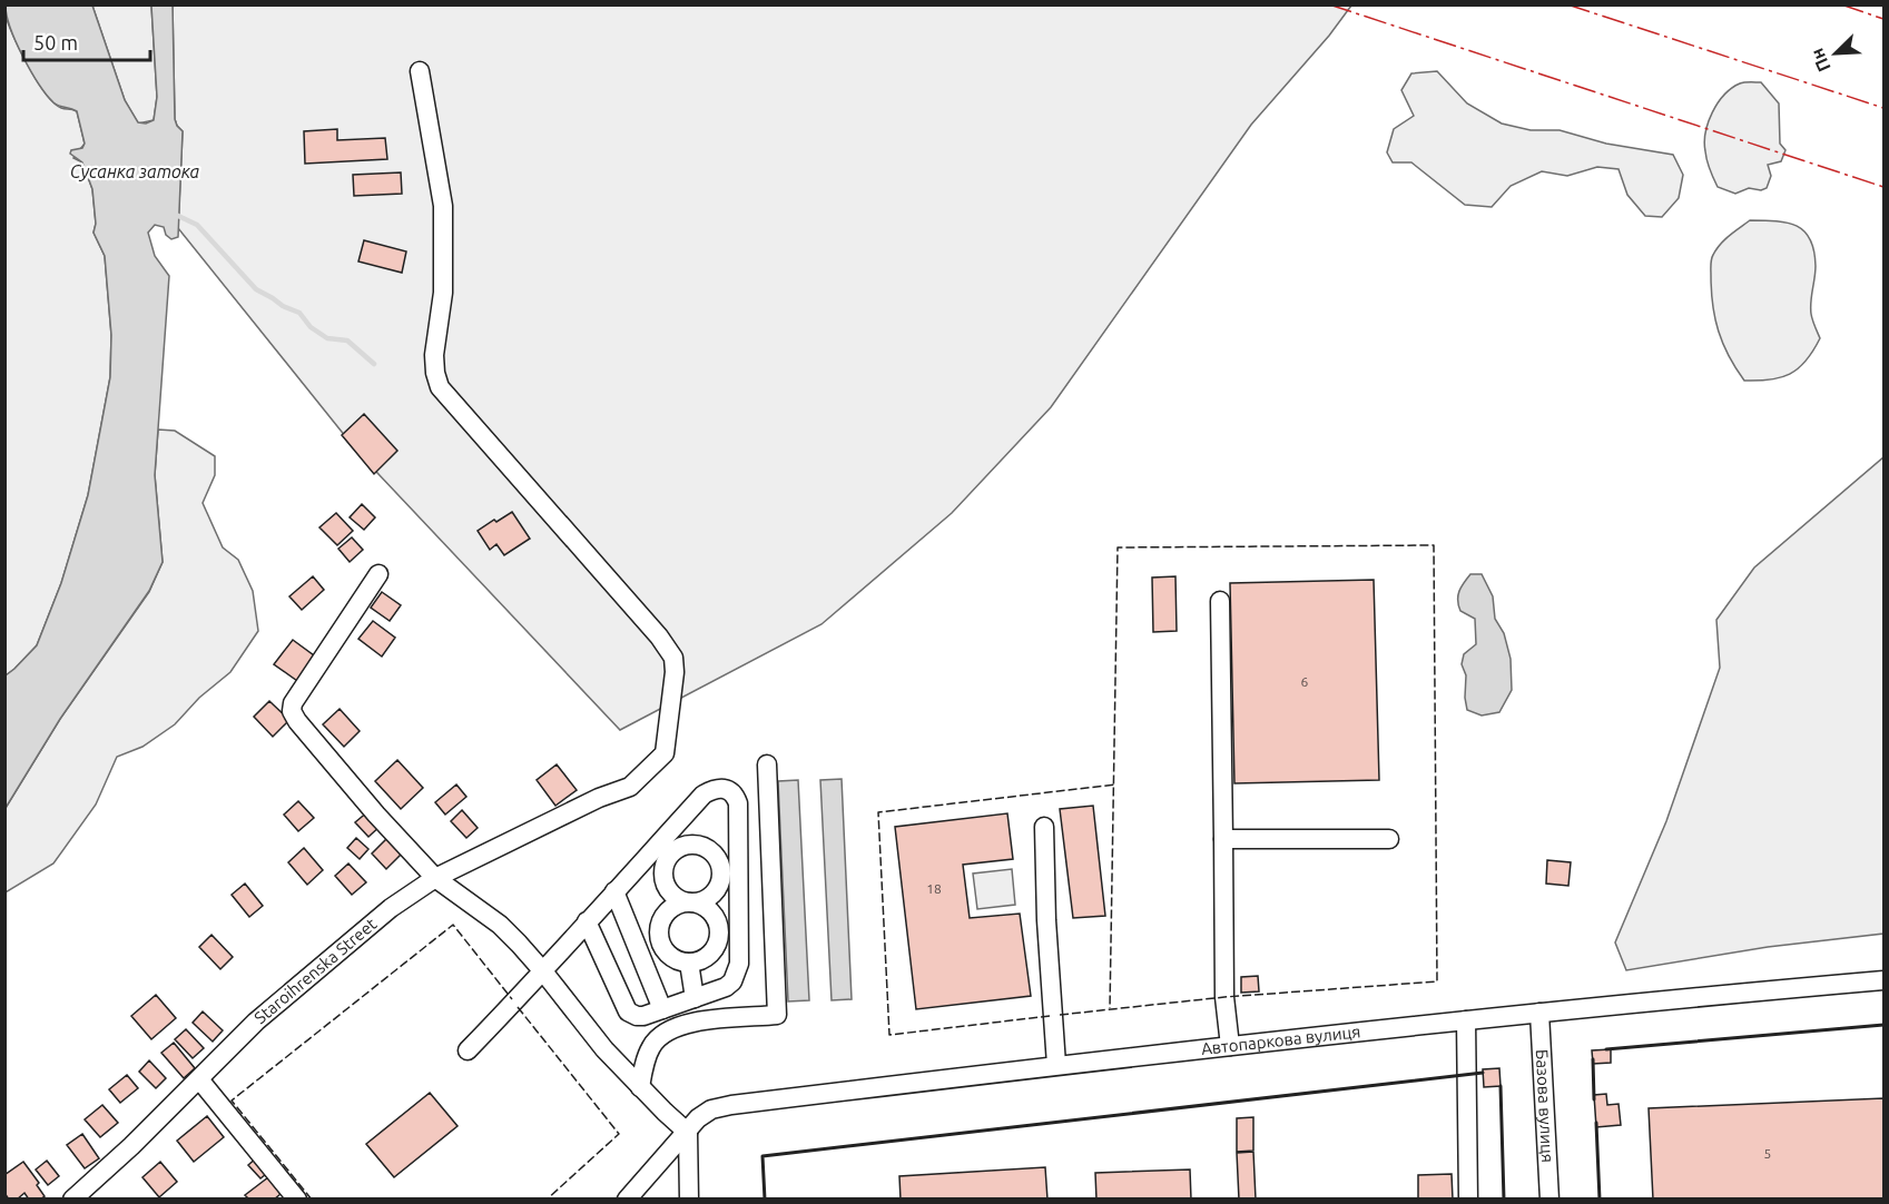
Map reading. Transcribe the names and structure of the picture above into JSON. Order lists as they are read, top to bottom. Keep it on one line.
{"streets":{"street":["Staroihrenska Street","Автопаркова вулиця","Базова вулиця"]},"crossings":[["Автопаркова вулиця","Базова вулиця"]],"water":["Сусанка затока"],"house_numbers":["6","18","5"],"scale_bar":"50 m","north":"bottom left"}
